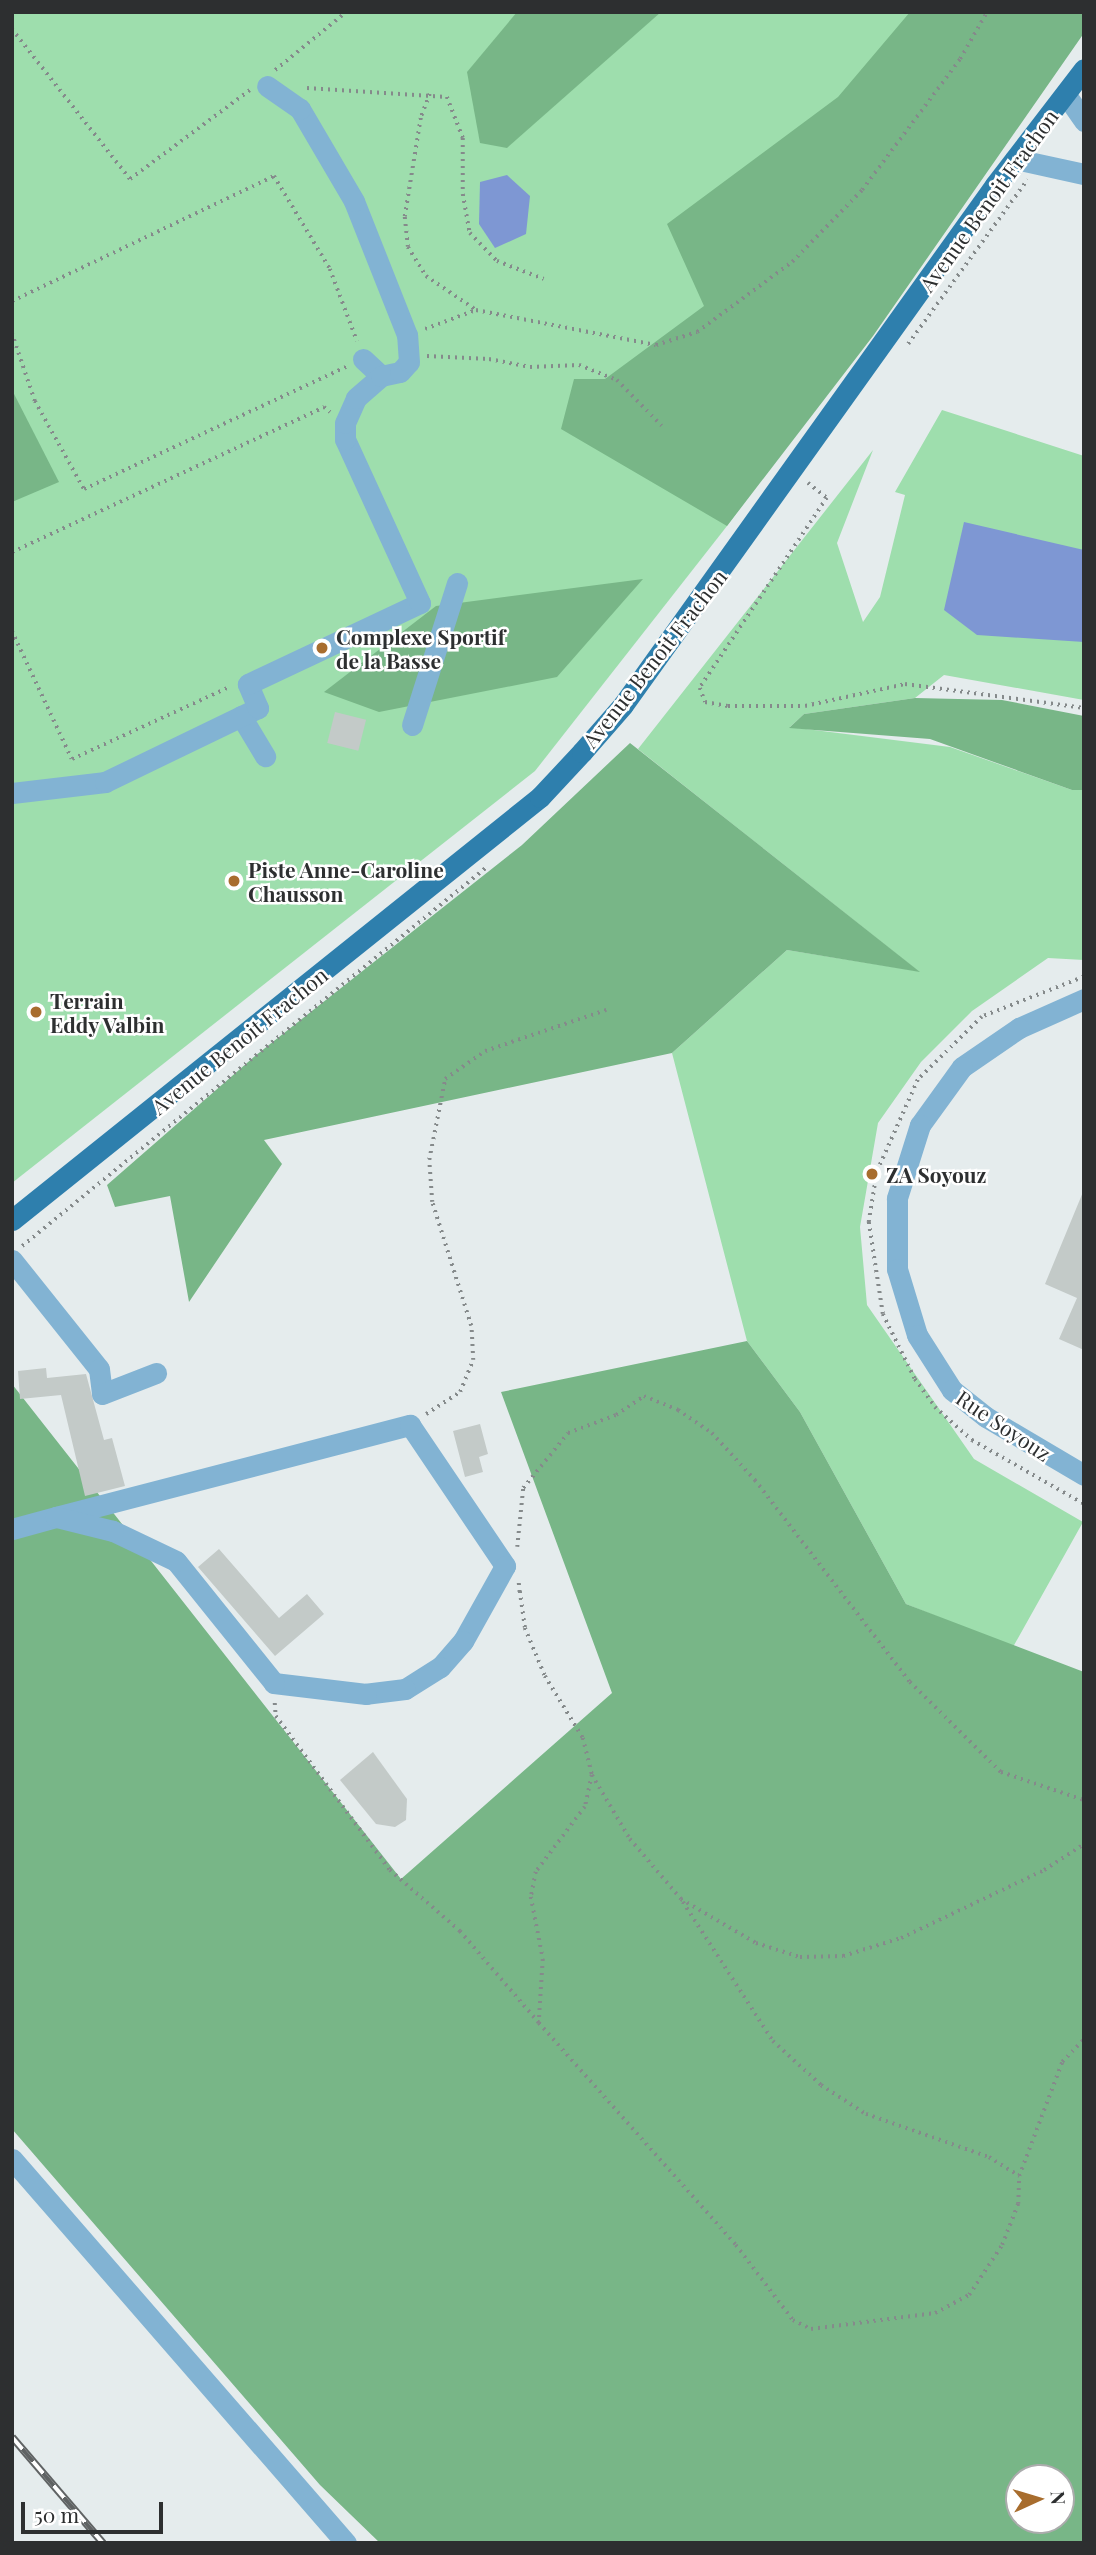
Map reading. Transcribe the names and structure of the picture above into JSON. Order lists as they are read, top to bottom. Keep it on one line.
{"streets":{"main road":["Avenue Benoit Frachon"],"street":["Rue Soyouz"]},"places":["Complexe Sportif de la Basse","Piste Anne-Caroline Chausson","Terrain Eddy Valbin","ZA Soyouz"],"scale_bar":"50 m","north":"right"}
